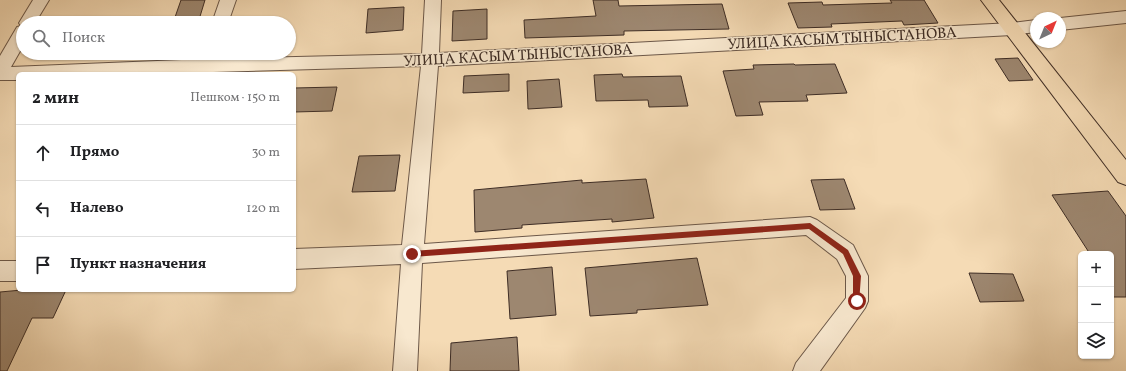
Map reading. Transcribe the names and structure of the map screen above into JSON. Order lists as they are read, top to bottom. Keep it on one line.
{"streets":{"street":["УЛИЦА КАСЫМ ТЫНЫСТАНОВА"]},"north":"top right","page":{"search":"Поиск","heading":["2 мин","Пешком · 150 m"],"list":[["Прямо","30 m"],["Налево","120 m"],"Пункт назначения"],"map_buttons":["+","−"]}}
